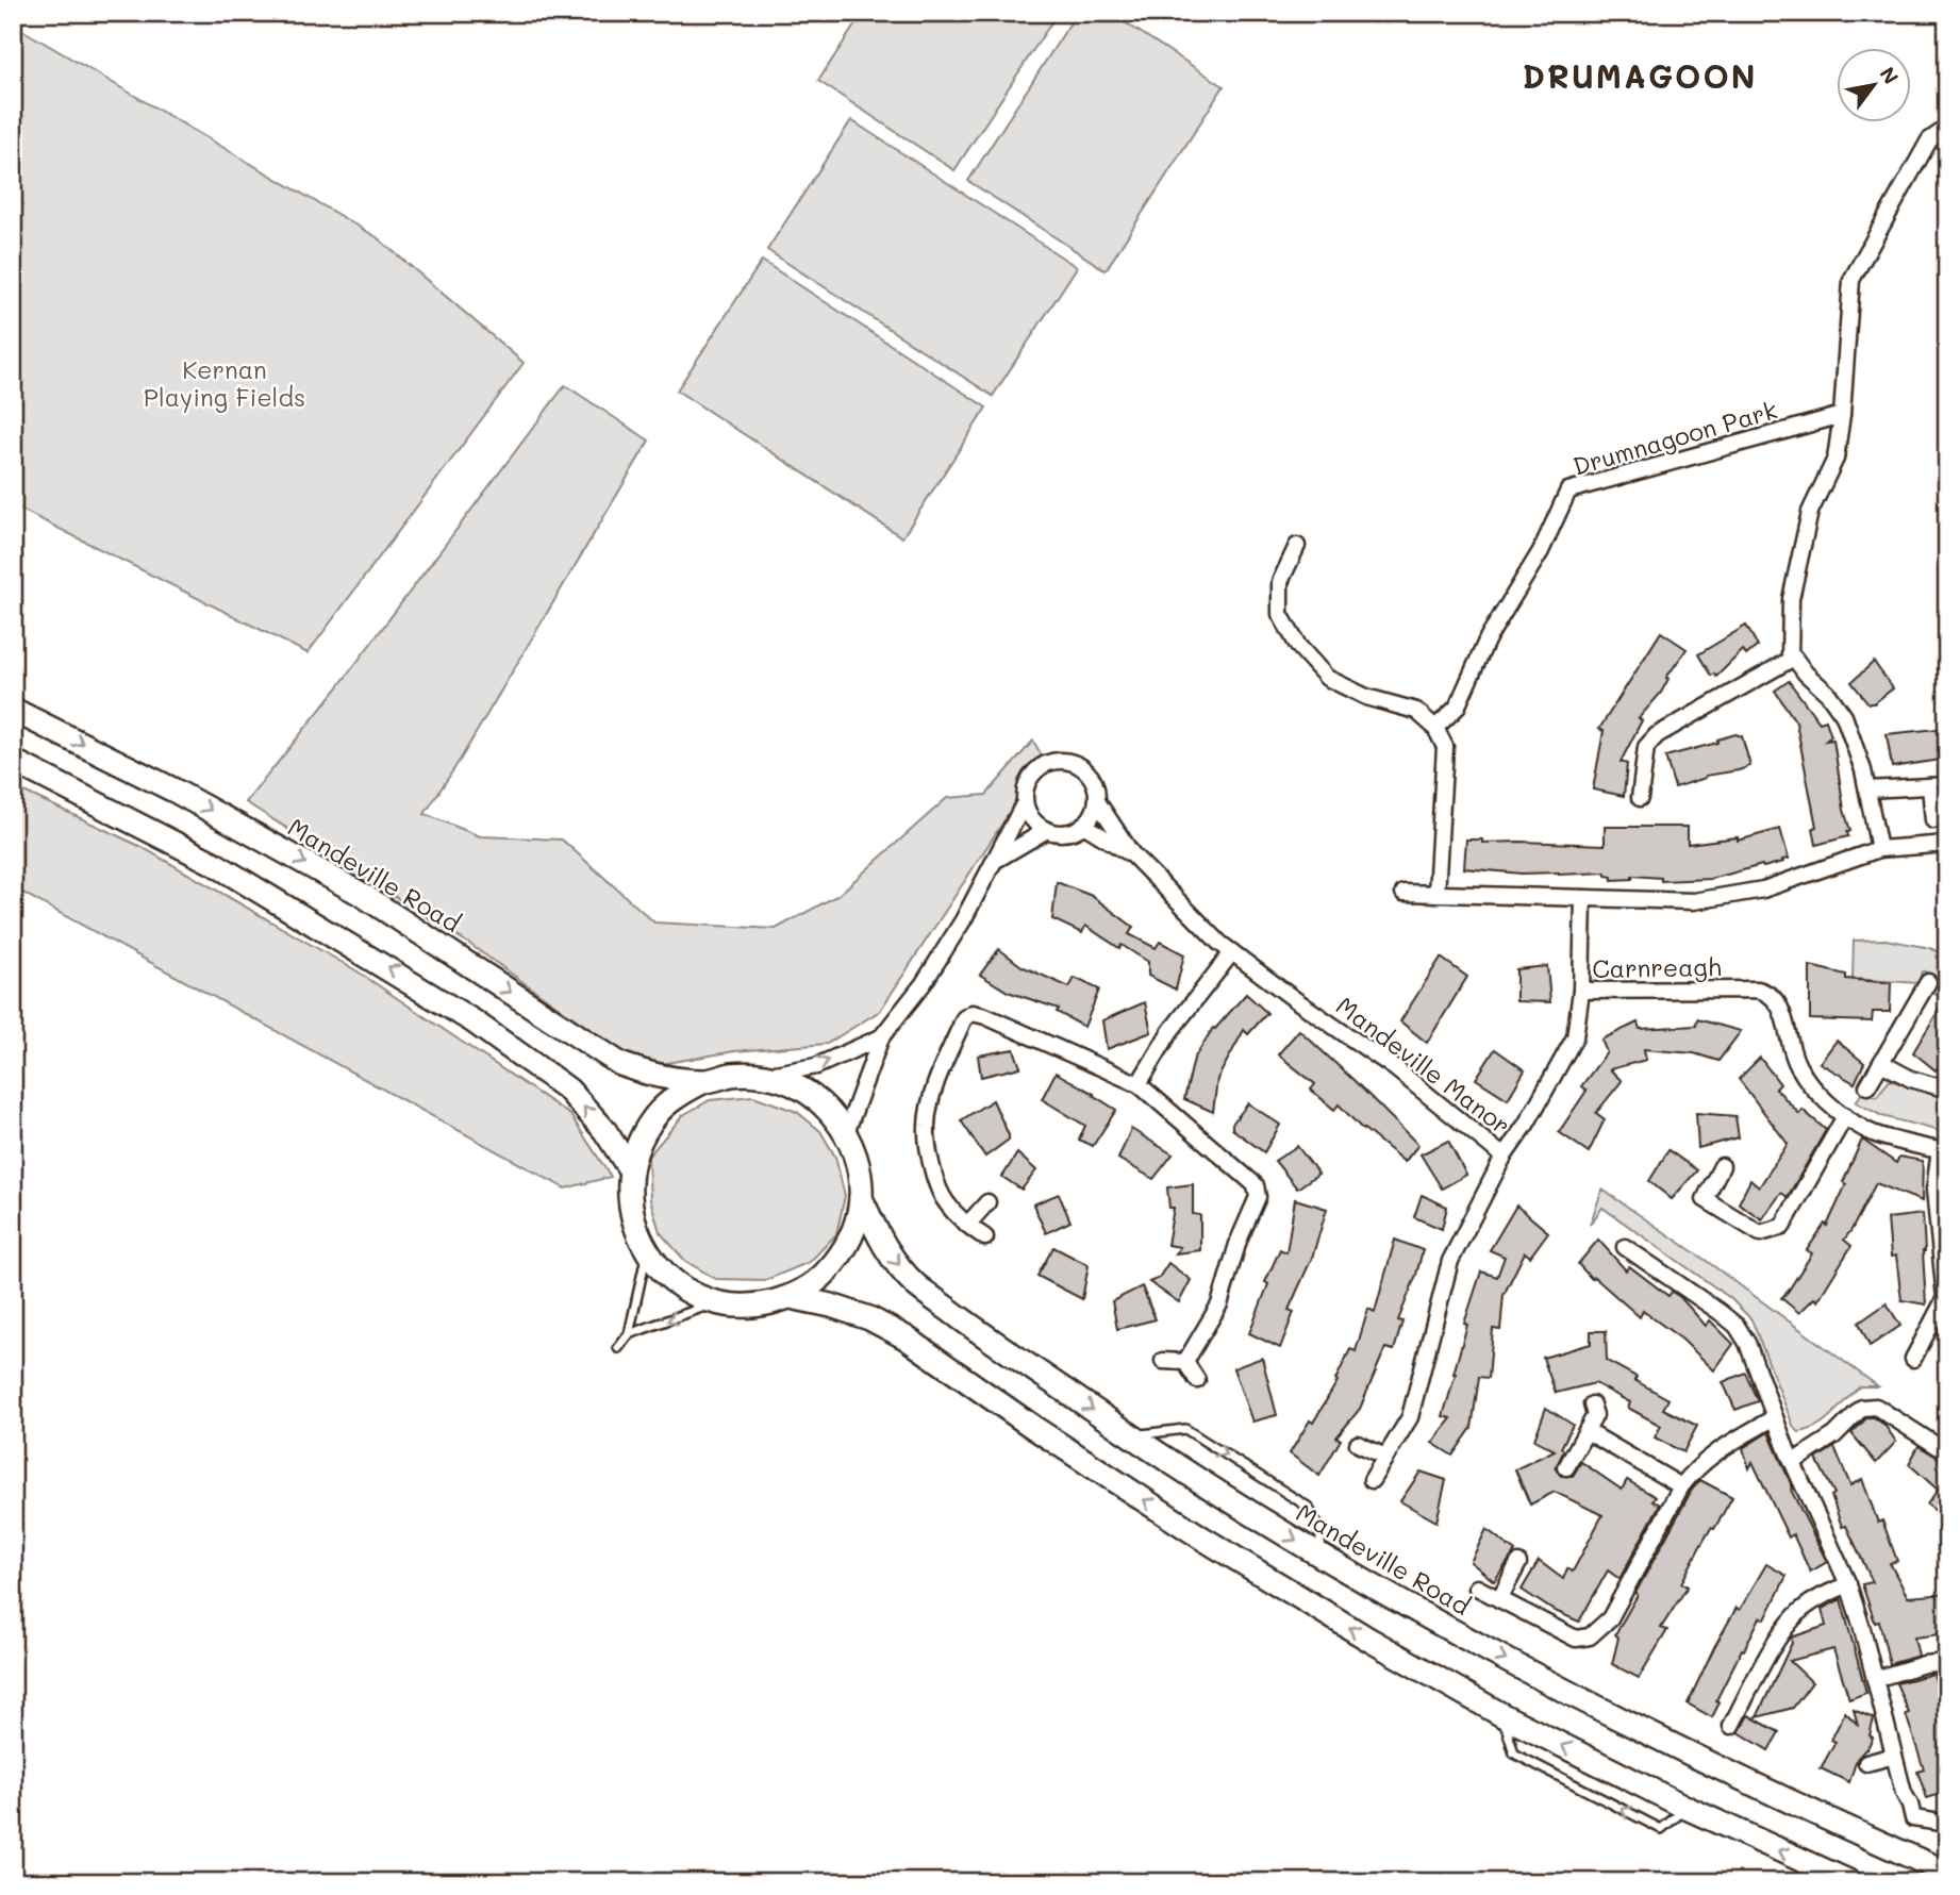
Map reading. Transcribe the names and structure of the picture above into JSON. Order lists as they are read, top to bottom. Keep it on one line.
{"streets":{"main road":["Mandeville Road"],"street":["Drumnagoon Park","Carnreagh","Mandeville Manor"]},"crossings":[["Mandeville Road","Mandeville Manor"],["Carnreagh","Mandeville Manor"]],"districts":["DRUMAGOON"],"parks":["Kernan Playing Fields"],"north":"top right"}
